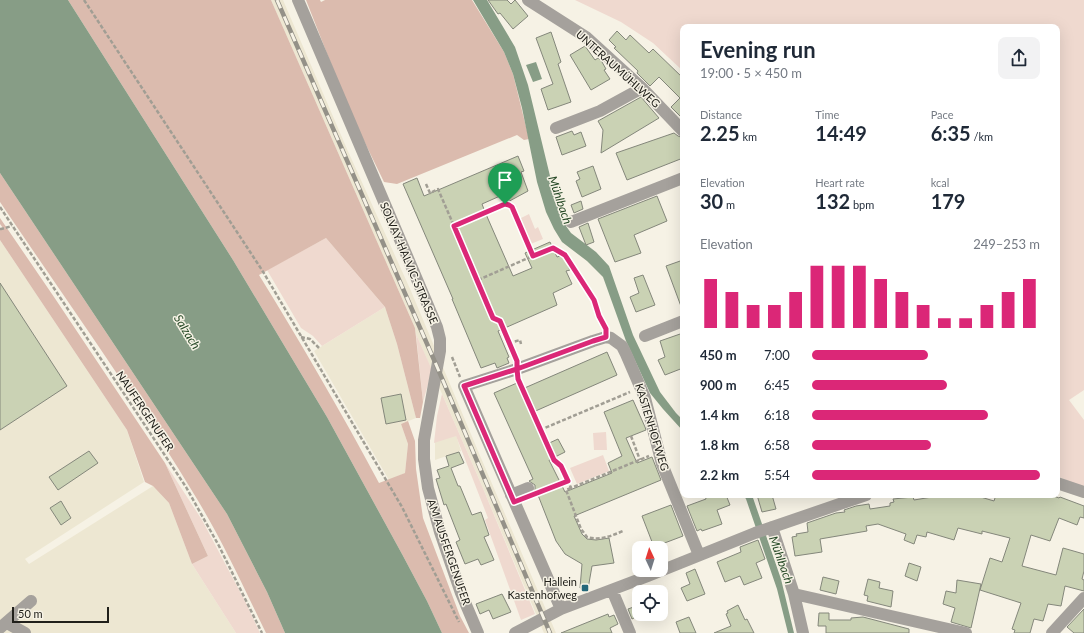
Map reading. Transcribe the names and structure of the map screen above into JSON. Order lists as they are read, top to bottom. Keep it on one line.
{"streets":{"street":["UNTERAUMÜHLWEG","SOLVAY-HALVIC-STRASSE","KASTENHOFWEG","AM AUSFERGENUFER"],"path":["NAUFERGENUFER"]},"crossings":[["SOLVAY-HALVIC-STRASSE","AM AUSFERGENUFER"]],"water":["Mühlbach","Salzach"],"places":{"transit":["Hallein Kastenhofweg"]},"scale_bar":"50 m","north":"top","page":{"heading":["Evening run","19:00 · 5 × 450 m"],"stats":[["Distance","2.25 km"],["Time","14:49"],["Pace","6:35 /km"],["Elevation","30 m"],["Heart rate","132 bpm"],["kcal","179"]],"chart":["Elevation","249–253 m"],"list":[{"name":"450 m","note":"7:00"},{"name":"900 m","note":"6:45"},{"name":"1.4 km","note":"6:18"},{"name":"1.8 km","note":"6:58"},{"name":"2.2 km","note":"5:54"}],"scale":"50 m"}}
